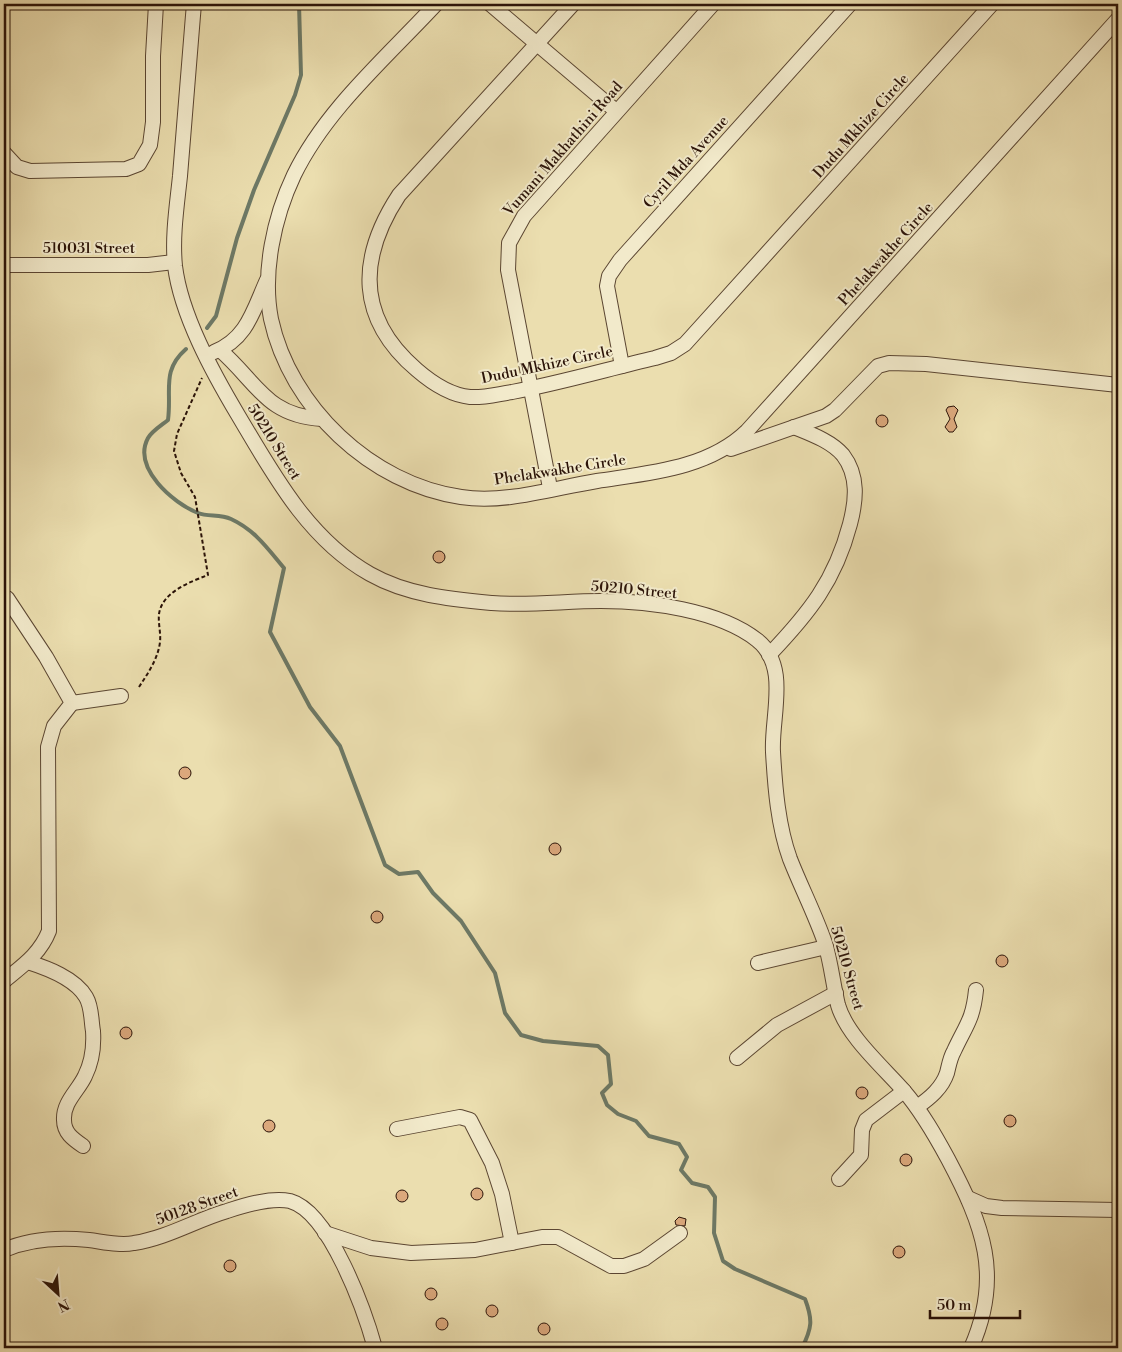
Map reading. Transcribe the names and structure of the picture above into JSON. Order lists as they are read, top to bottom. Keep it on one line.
{"streets":{"street":["Dudu Mkhize Circle","Vumani Makhathini Road","Cyril Mda Avenue","510031 Street","Phelakwakhe Circle","50210 Street","50128 Street"]},"crossings":[["Dudu Mkhize Circle","Vumani Makhathini Road"],["Dudu Mkhize Circle","Cyril Mda Avenue"],["Vumani Makhathini Road","Phelakwakhe Circle"],["510031 Street","50210 Street"]],"scale_bar":"50 m","north":"bottom right"}
